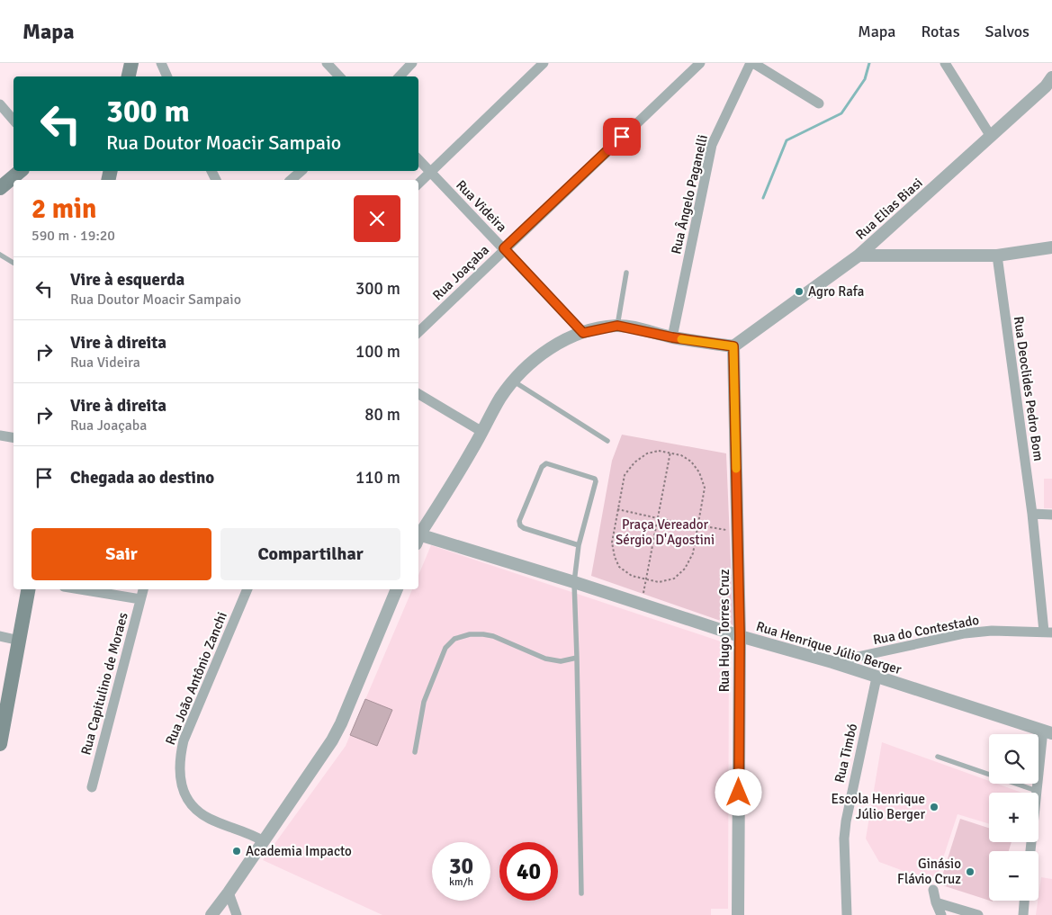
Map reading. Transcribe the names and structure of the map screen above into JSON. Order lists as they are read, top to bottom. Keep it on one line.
{"streets":{"street":["Rua Ângelo Paganelli","Rua Videira","Rua Elias Biasi","Rua Joaçaba","Rua Deoclides Pedro Bom","Rua do Contestado","Rua Hugo Torres Cruz","Rua Henrique Júlio Berger","Rua João Antônio Zanchi","Rua Capitulino de Moraes","Rua Timbó"]},"crossings":[["Rua Videira","Rua Joaçaba"],["Rua Elias Biasi","Rua Hugo Torres Cruz"],["Rua Deoclides Pedro Bom","Rua do Contestado"],["Rua do Contestado","Rua Henrique Júlio Berger"],["Rua Hugo Torres Cruz","Rua Henrique Júlio Berger"],["Rua Henrique Júlio Berger","Rua Timbó"]],"parks":["Praça Vereador Sérgio D'Agostini"],"places":["Agro Rafa","Escola Henrique Júlio Berger","Academia Impacto","Ginásio Flávio Cruz"],"page":{"header":"Mapa","nav":["Mapa","Rotas","Salvos"],"turn":["300 m","Rua Doutor Moacir Sampaio"],"heading":["2 min","590 m · 19:20"],"list":[{"name":"Vire à esquerda","note":"Rua Doutor Moacir Sampaio","value":"300 m"},{"name":"Vire à direita","note":"Rua Videira","value":"100 m"},{"name":"Vire à direita","note":"Rua Joaçaba","value":"80 m"},{"name":"Chegada ao destino","value":"110 m"}],"buttons":["Sair","Compartilhar"],"map_buttons":["+","−"],"speed":"30 km/h","limit":"40"}}
